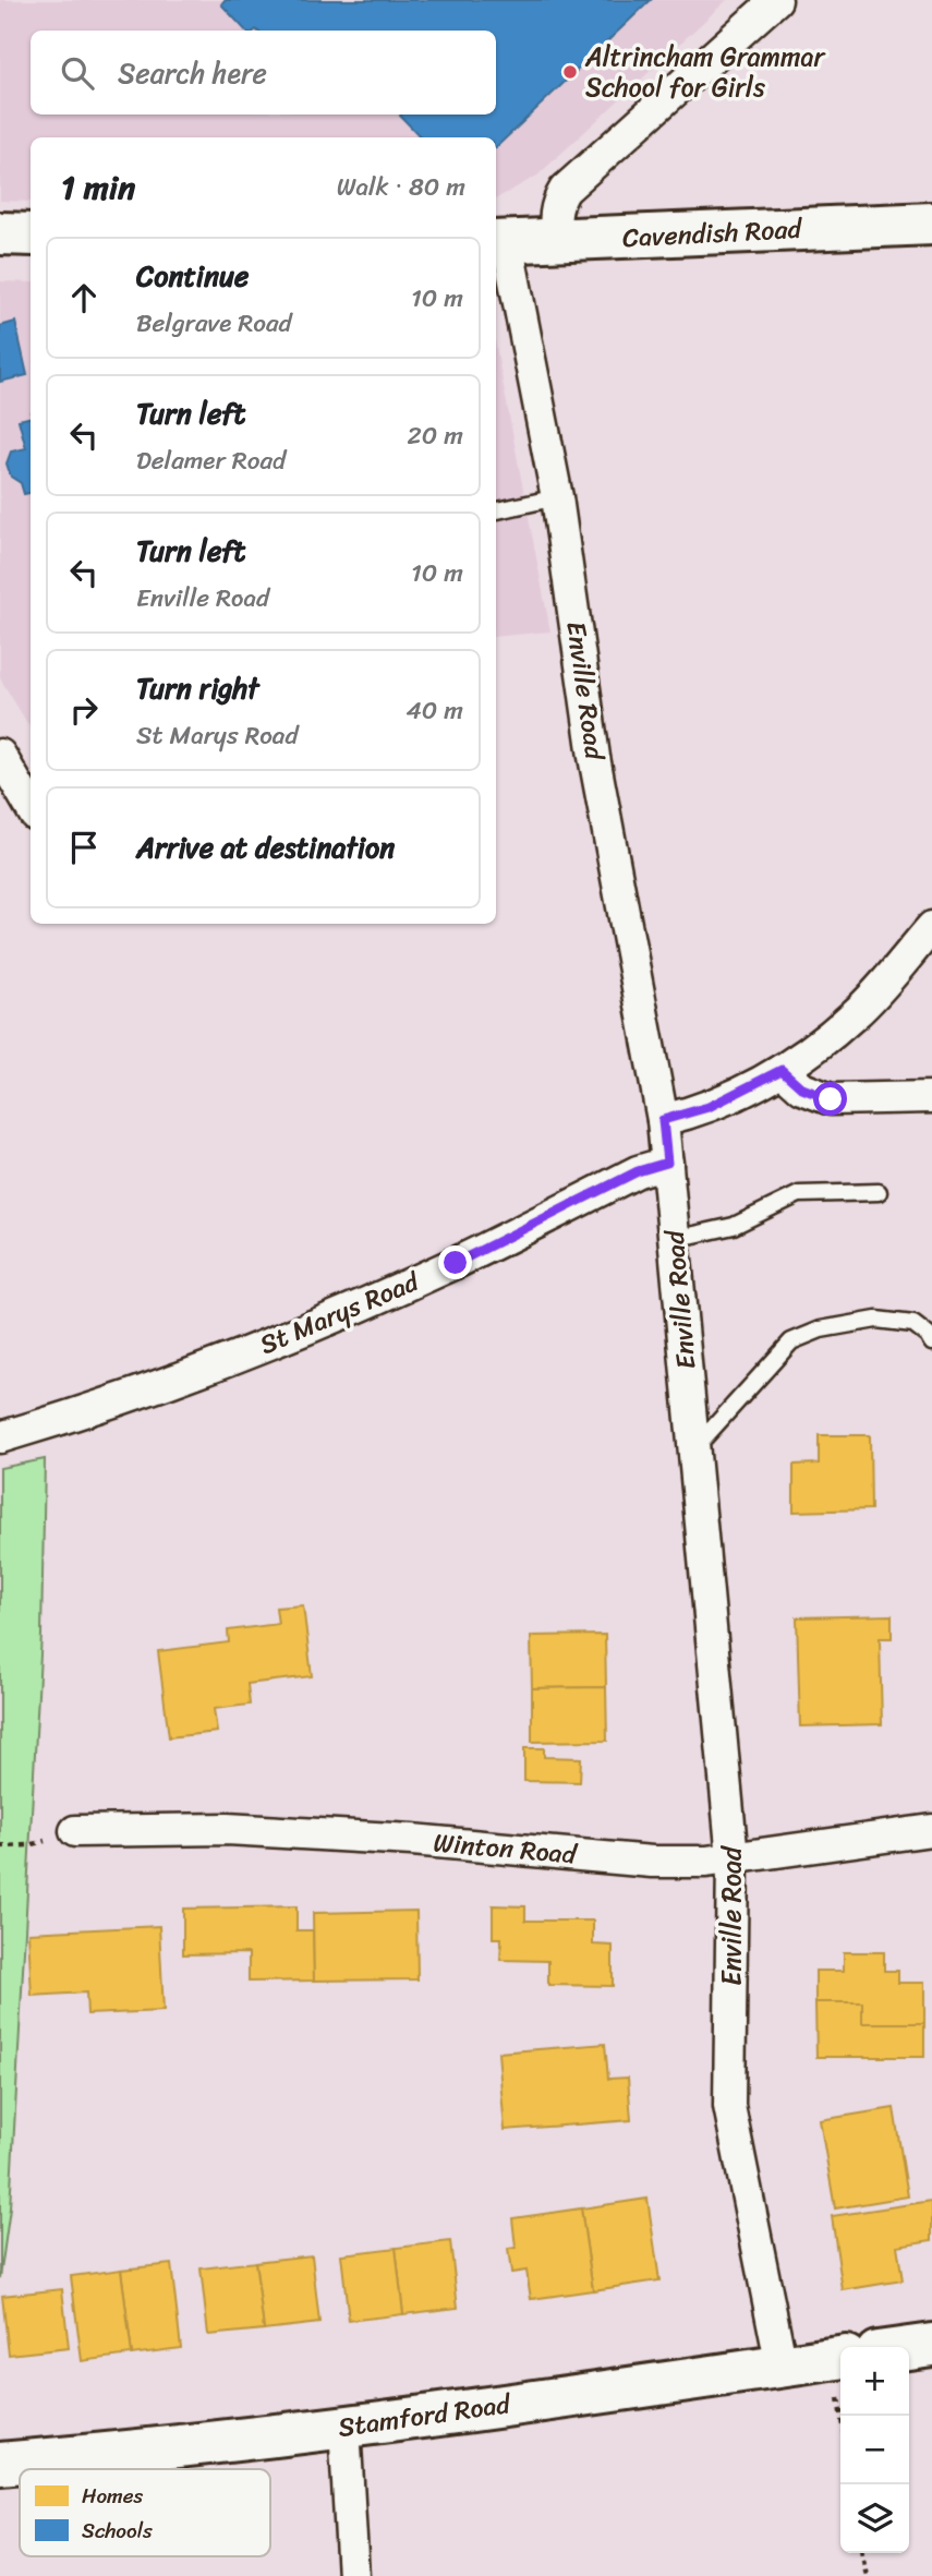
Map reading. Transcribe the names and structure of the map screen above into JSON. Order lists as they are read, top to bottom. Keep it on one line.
{"streets":{"street":["Cavendish Road","Enville Road","St Marys Road","Winton Road","Stamford Road"]},"crossings":[["Cavendish Road","Enville Road"],["Enville Road","St Marys Road"],["Enville Road","Winton Road"],["Enville Road","Stamford Road"]],"places":["Altrincham Grammar School for Girls"],"legend":["Homes","Schools"],"page":{"search":"Search here","heading":["1 min","Walk · 80 m"],"list":[["Continue","Belgrave Road","10 m"],["Turn left","Delamer Road","20 m"],["Turn left","Enville Road","10 m"],["Turn right","St Marys Road","40 m"],"Arrive at destination"],"map_buttons":["+","−"]}}
